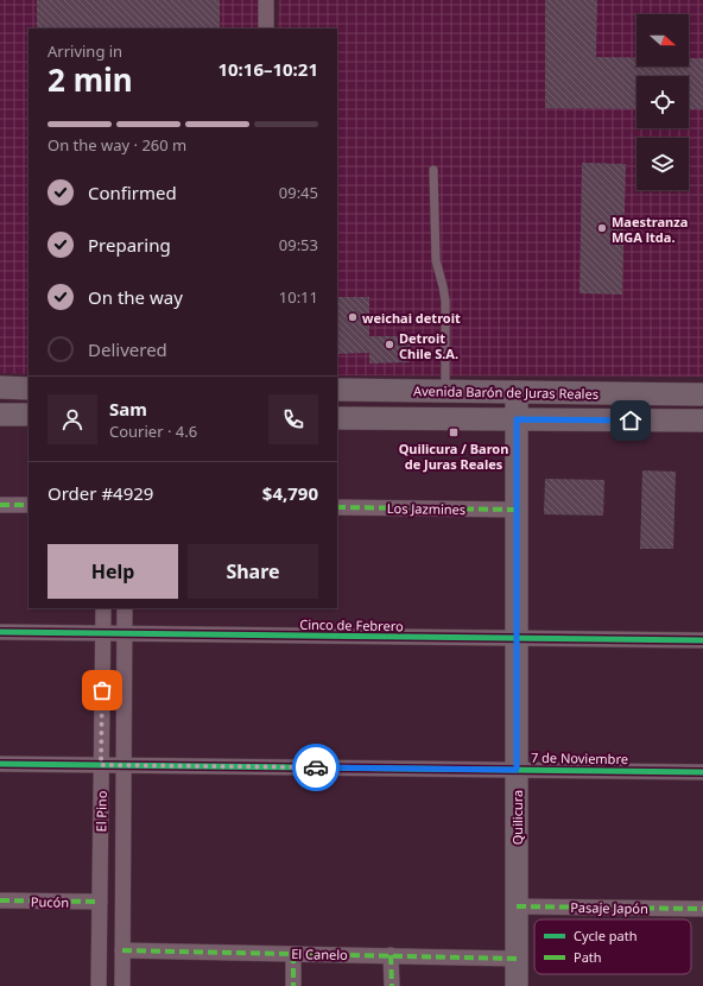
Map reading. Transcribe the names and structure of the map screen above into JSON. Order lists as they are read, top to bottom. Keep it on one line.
{"streets":{"street":["Avenida Barón de Juras Reales","Los Jazmines","Cinco de Febrero","7 de Noviembre","El Pino","Quilicura","Pucón","Pasaje Japón","El Canelo"]},"crossings":[["Avenida Barón de Juras Reales","Quilicura"],["Los Jazmines","Quilicura"],["Cinco de Febrero","El Pino"],["Cinco de Febrero","Quilicura"],["7 de Noviembre","El Pino"],["7 de Noviembre","Quilicura"],["El Pino","Pucón"],["El Pino","El Canelo"],["Quilicura","Pasaje Japón"],["Quilicura","El Canelo"]],"places":{"other":["Maestranza MGA ltda.","weichai detroit","Detroit Chile S.A."],"transit":["Quilicura / Baron de Juras Reales"]},"legend":["Cycle path","Path"],"north":"right","page":{"heading":["2 min","Arriving in","10:16–10:21"],"panel":["Sam","Courier · 4.6","Order #4929","$4,790"],"bar":"On the way · 260 m","list":[["Confirmed","09:45"],["Preparing","09:53"],["On the way","10:11"],"Delivered"],"buttons":["Help","Share"]}}
